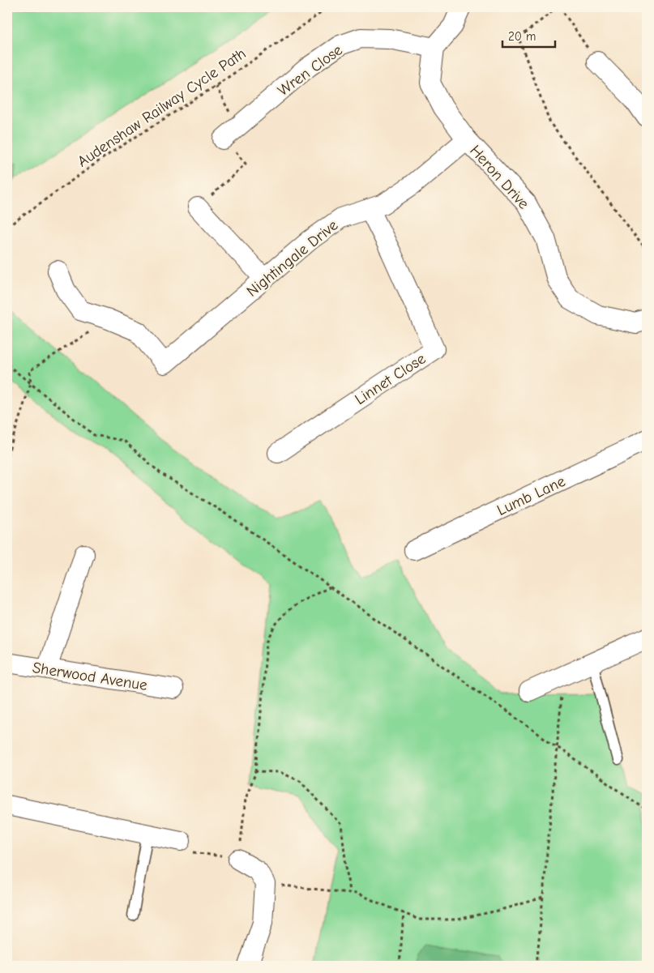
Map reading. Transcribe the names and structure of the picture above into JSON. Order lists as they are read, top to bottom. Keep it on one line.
{"streets":{"street":["Wren Close","Heron Drive","Nightingale Drive","Linnet Close","Lumb Lane","Sherwood Avenue"],"path":["Audenshaw Railway Cycle Path"]},"crossings":[["Wren Close","Heron Drive"],["Heron Drive","Nightingale Drive"],["Nightingale Drive","Linnet Close"]],"scale_bar":"20 m"}
